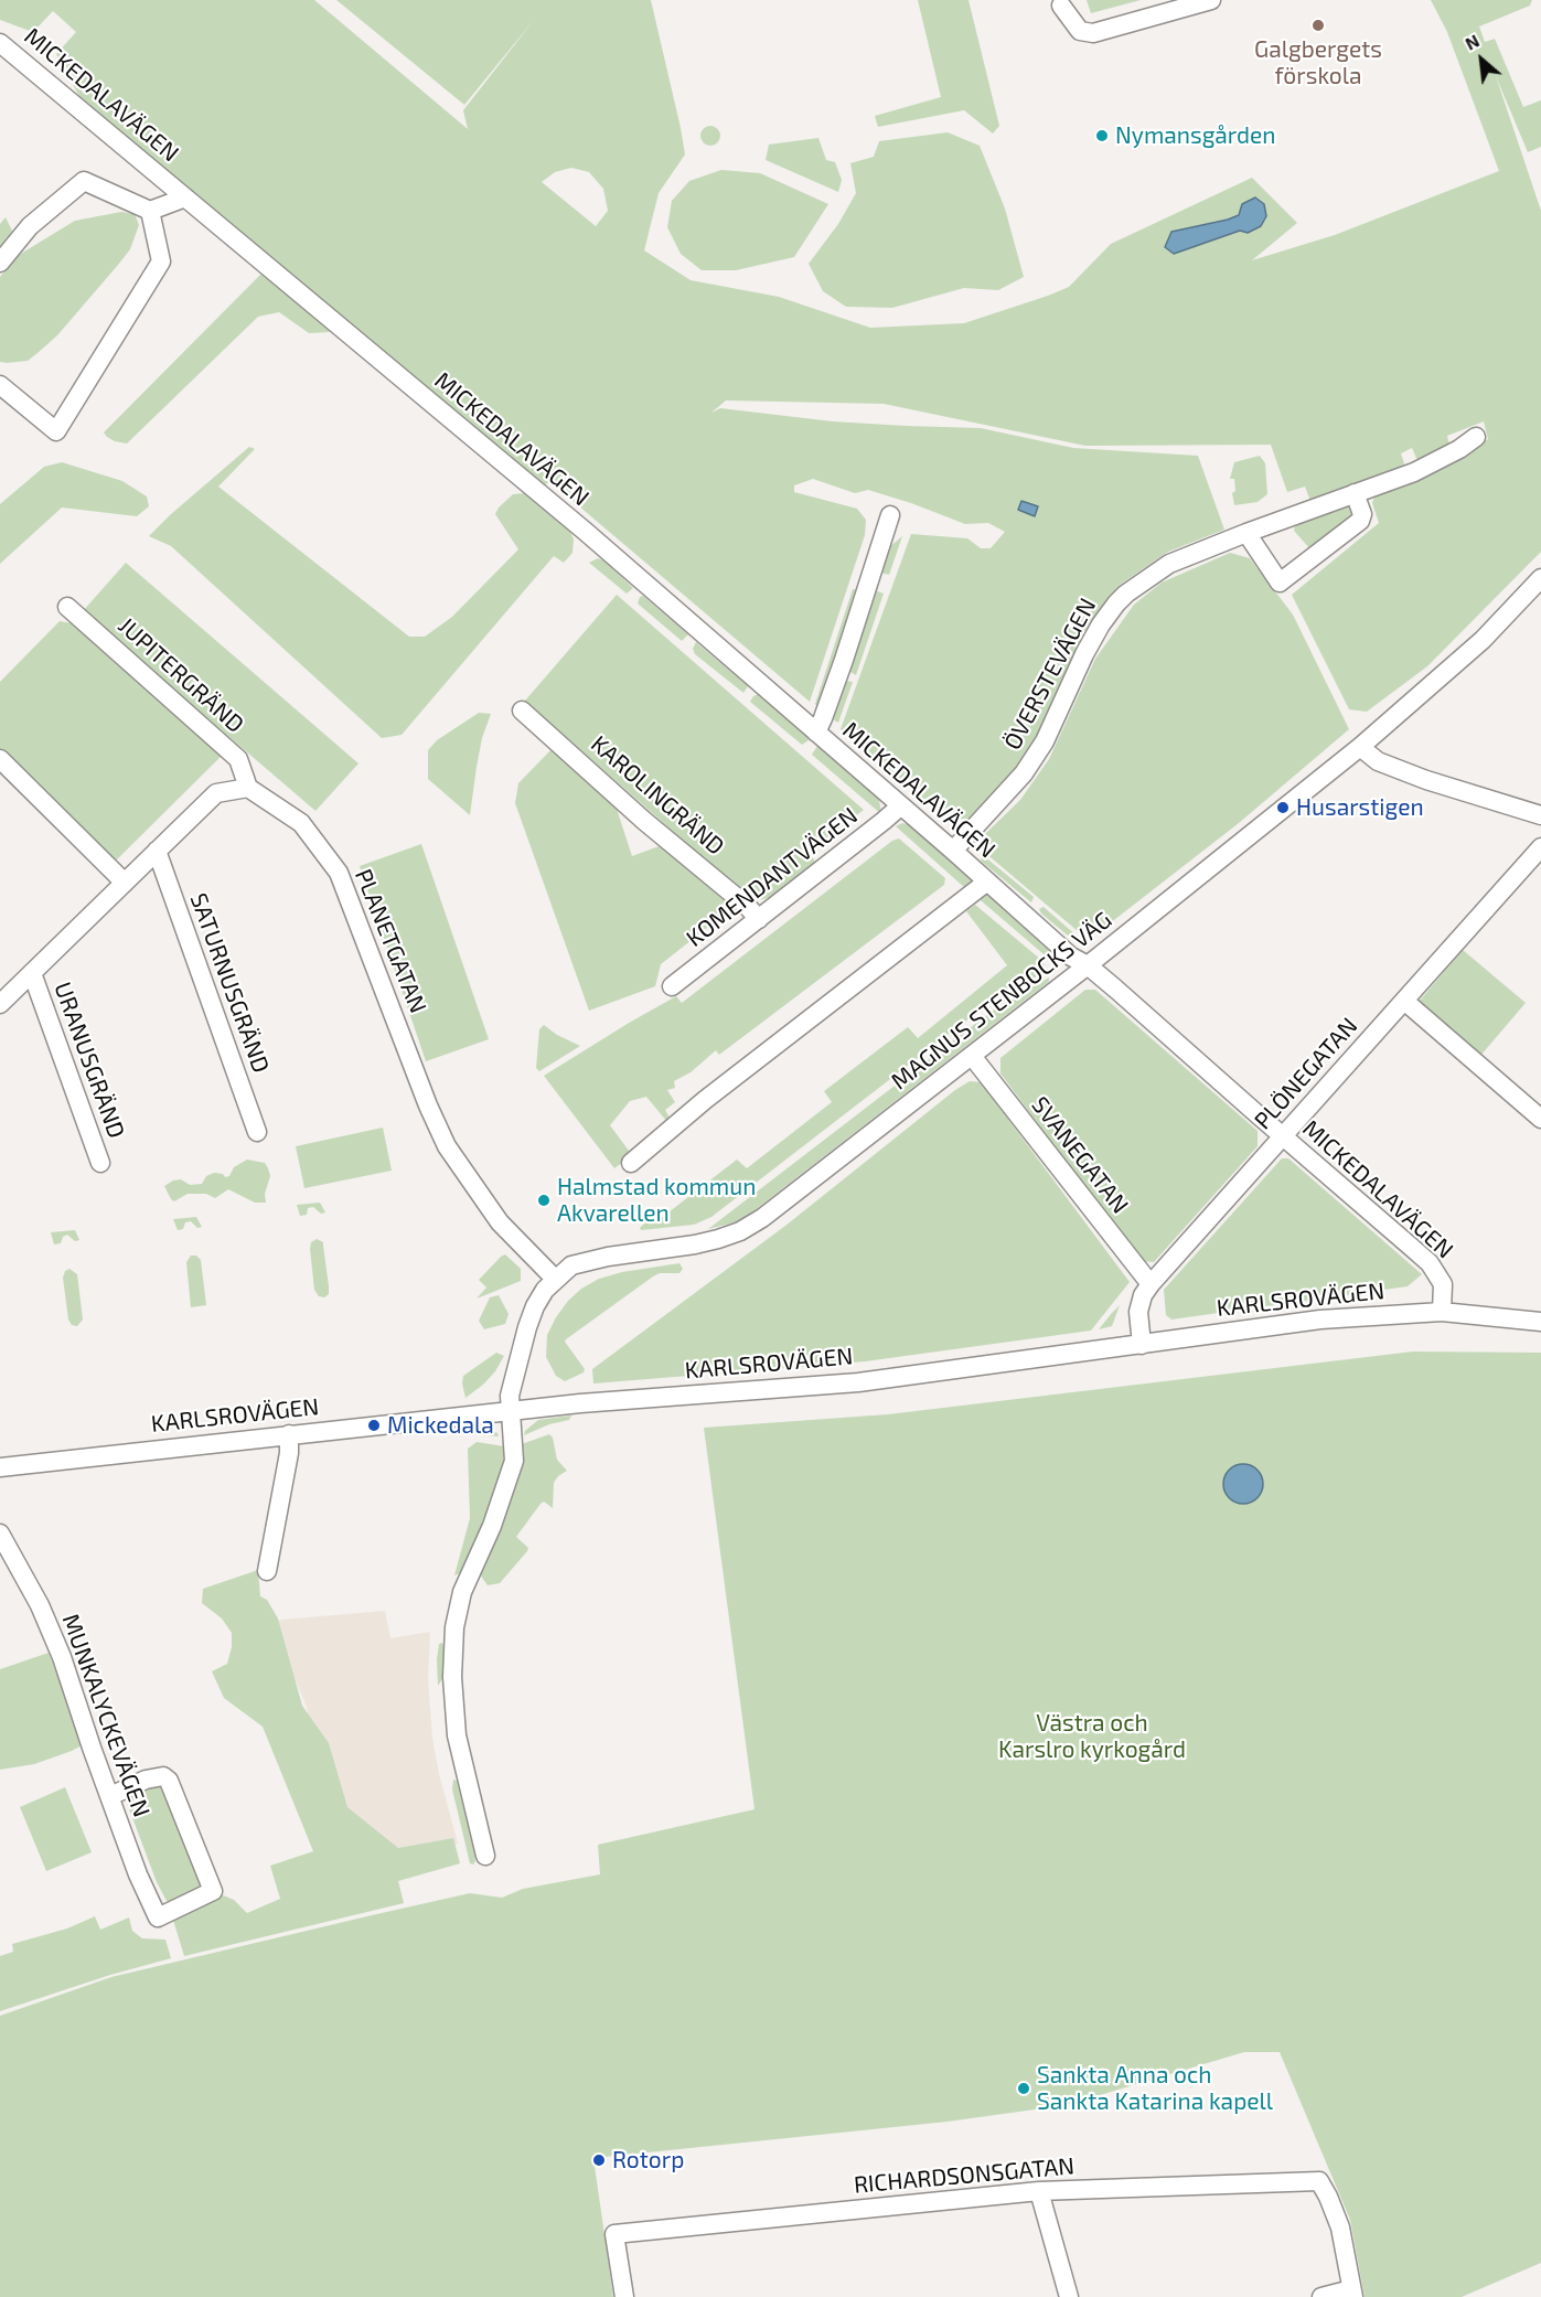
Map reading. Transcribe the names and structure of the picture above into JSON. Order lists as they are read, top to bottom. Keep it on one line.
{"streets":{"street":["MICKEDALAVÄGEN","ÖVERSTEVÄGEN","JUPITERGRÄND","KAROLINGRÄND","KOMENDANTVÄGEN","PLANETGATAN","SATURNUSGRÄND","MAGNUS STENBOCKS VÄG","URANUSGRÄND","PLÖNEGATAN","SVANEGATAN","KARLSROVÄGEN","MUNKALYCKEVÄGEN","RICHARDSONSGATAN"]},"crossings":[["MICKEDALAVÄGEN","ÖVERSTEVÄGEN"],["MICKEDALAVÄGEN","KOMENDANTVÄGEN"],["MICKEDALAVÄGEN","MAGNUS STENBOCKS VÄG"],["MICKEDALAVÄGEN","PLÖNEGATAN"],["MICKEDALAVÄGEN","KARLSROVÄGEN"],["JUPITERGRÄND","PLANETGATAN"],["KAROLINGRÄND","KOMENDANTVÄGEN"],["PLANETGATAN","MAGNUS STENBOCKS VÄG"],["MAGNUS STENBOCKS VÄG","SVANEGATAN"],["MAGNUS STENBOCKS VÄG","KARLSROVÄGEN"],["PLÖNEGATAN","SVANEGATAN"],["PLÖNEGATAN","KARLSROVÄGEN"]],"parks":["Västra och Karslro kyrkogård"],"places":["Galgbergets förskola","Nymansgården","Husarstigen","Halmstad kommun Akvarellen","Mickedala","Sankta Anna och Sankta Katarina kapell","Rotorp"],"north":"top left"}
